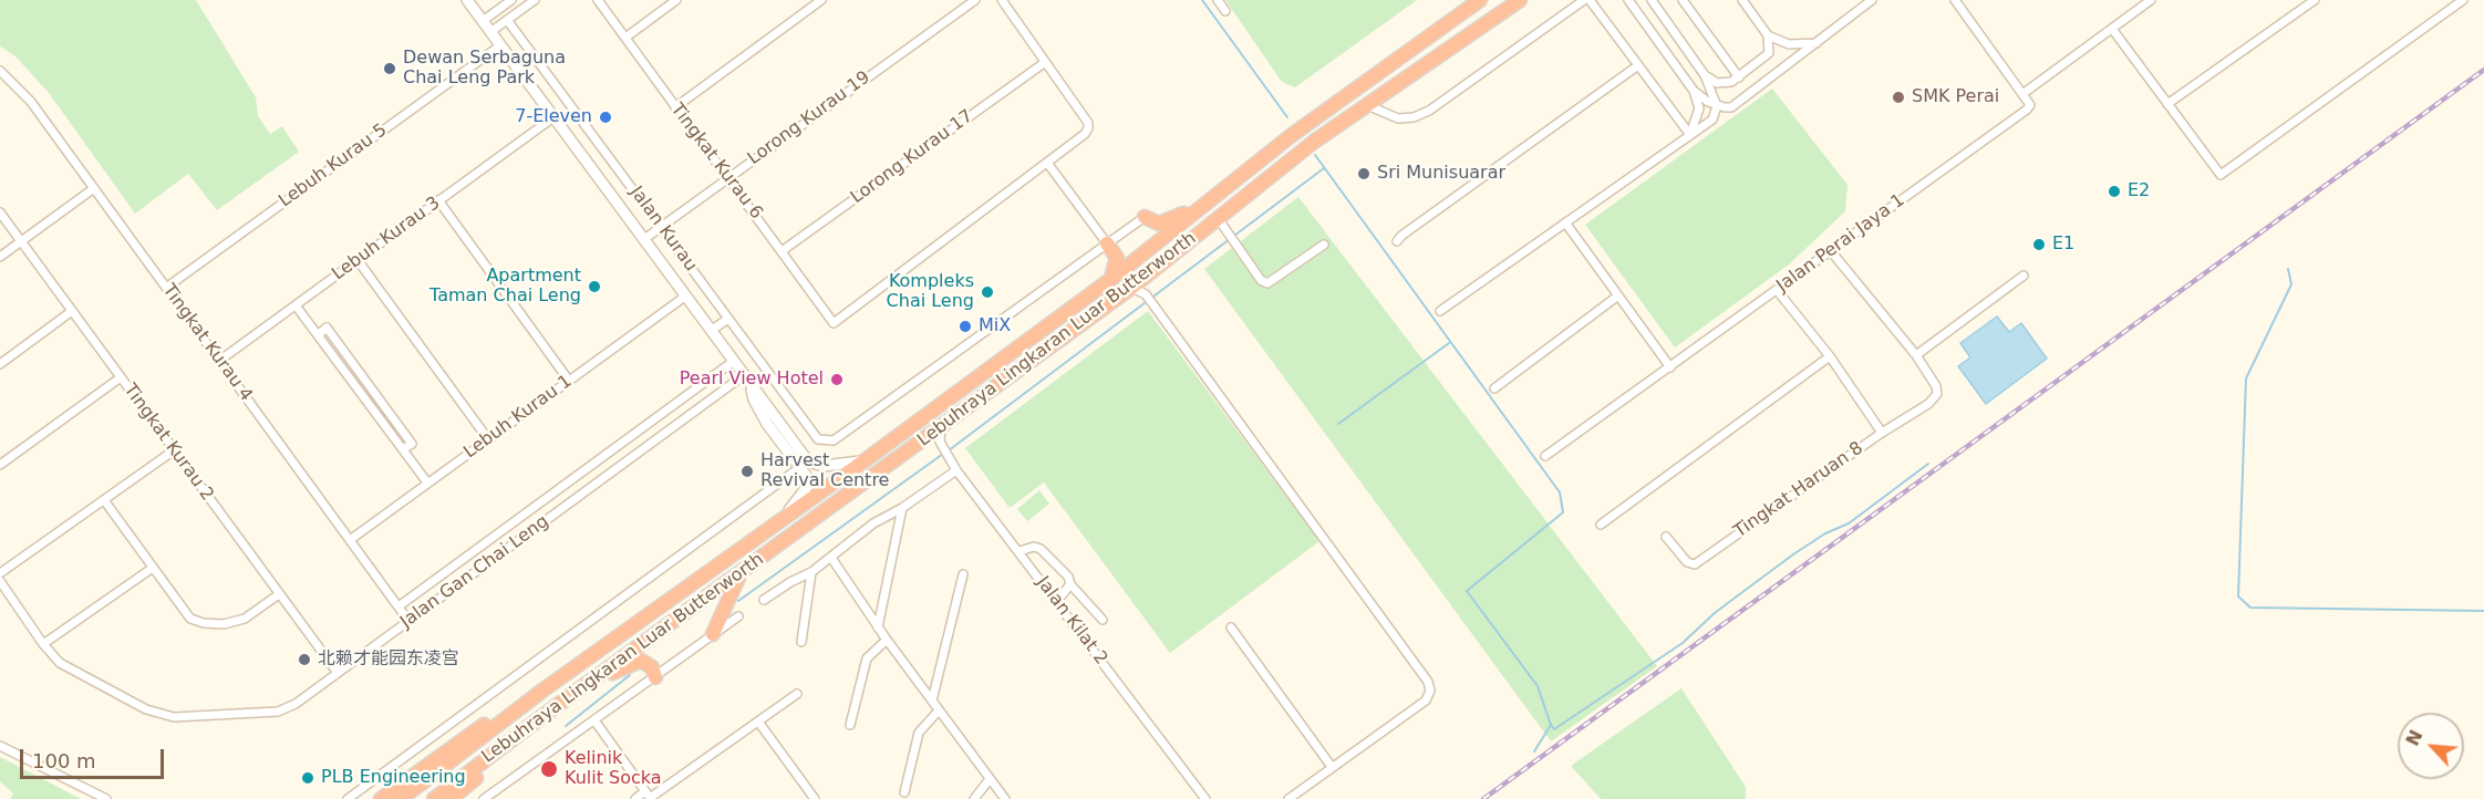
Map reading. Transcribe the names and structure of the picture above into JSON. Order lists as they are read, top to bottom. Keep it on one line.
{"streets":{"highway":["Lebuhraya Lingkaran Luar Butterworth"],"street":["Lorong Kurau 19","Lorong Kurau 17","Tingkat Kurau 6","Lebuh Kurau 5","Jalan Kurau","Lebuh Kurau 3","Jalan Perai Jaya 1","Tingkat Kurau 4","Lebuh Kurau 1","Tingkat Kurau 2","Tingkat Haruan 8","Jalan Gan Chai Leng","Jalan Kilat 2"]},"crossings":[["Lorong Kurau 19","Tingkat Kurau 6"],["Lorong Kurau 19","Jalan Kurau"],["Lorong Kurau 17","Tingkat Kurau 6"],["Lebuh Kurau 5","Jalan Kurau"],["Lebuh Kurau 5","Tingkat Kurau 4"],["Jalan Kurau","Lebuh Kurau 3"],["Jalan Kurau","Lebuhraya Lingkaran Luar Butterworth"],["Jalan Kurau","Lebuh Kurau 1"],["Jalan Kurau","Jalan Gan Chai Leng"],["Lebuh Kurau 3","Tingkat Kurau 4"],["Lebuhraya Lingkaran Luar Butterworth","Jalan Kilat 2"],["Tingkat Kurau 4","Lebuh Kurau 1"],["Tingkat Kurau 4","Jalan Gan Chai Leng"],["Tingkat Kurau 2","Jalan Gan Chai Leng"]],"places":["Dewan Serbaguna Chai Leng Park","SMK Perai","7-Eleven","Sri Munisuarar","E2","E1","Apartment Taman Chai Leng","Kompleks Chai Leng","MiX","Pearl View Hotel","Harvest Revival Centre","北赖才能园东凌宫","Kelinik Kulit Socka","PLB Engineering"],"scale_bar":"100 m","north":"top left"}
